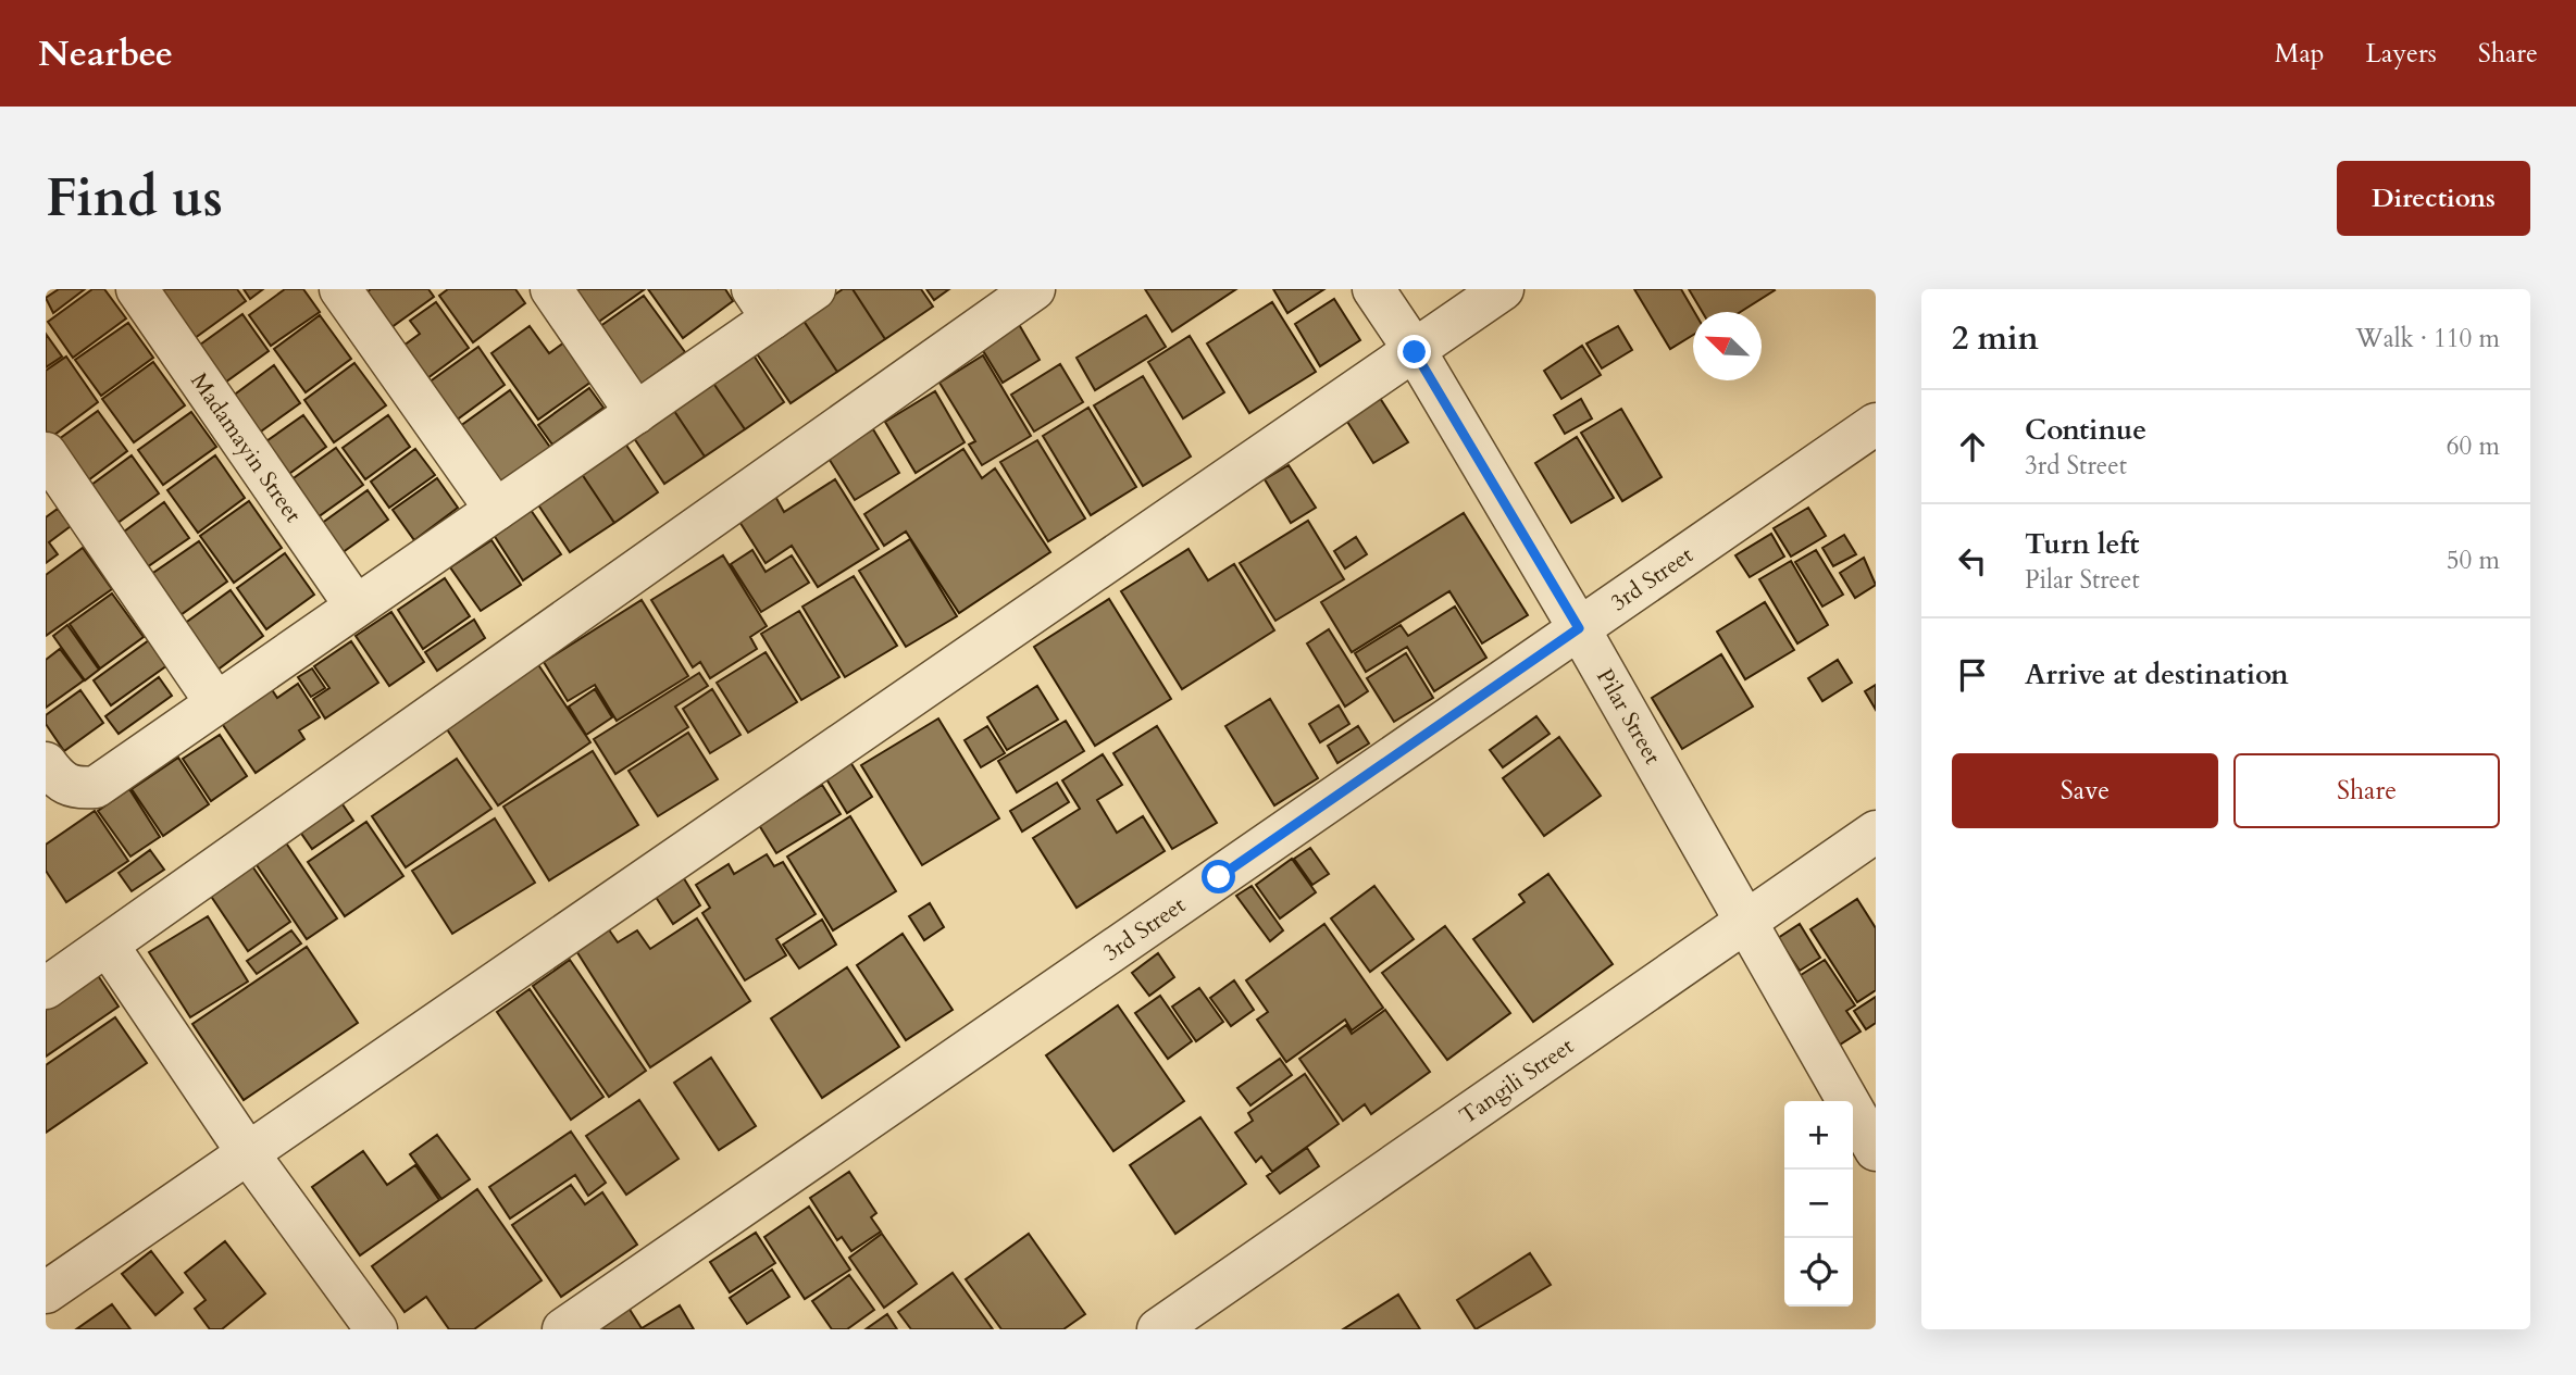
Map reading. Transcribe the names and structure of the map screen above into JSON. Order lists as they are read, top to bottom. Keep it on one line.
{"streets":{"street":["Madamayin Street","3rd Street","Pilar Street","Tangili Street"]},"crossings":[["3rd Street","Pilar Street"],["Pilar Street","Tangili Street"]],"north":"top left","page":{"header":"Nearbee","nav":["Map","Layers","Share"],"buttons":["Directions",["Save","Share"]],"title":"Find us","heading":["2 min","Walk · 110 m"],"list":[["Continue","3rd Street","60 m"],["Turn left","Pilar Street","50 m"],"Arrive at destination"],"map_buttons":["+","−"]}}
